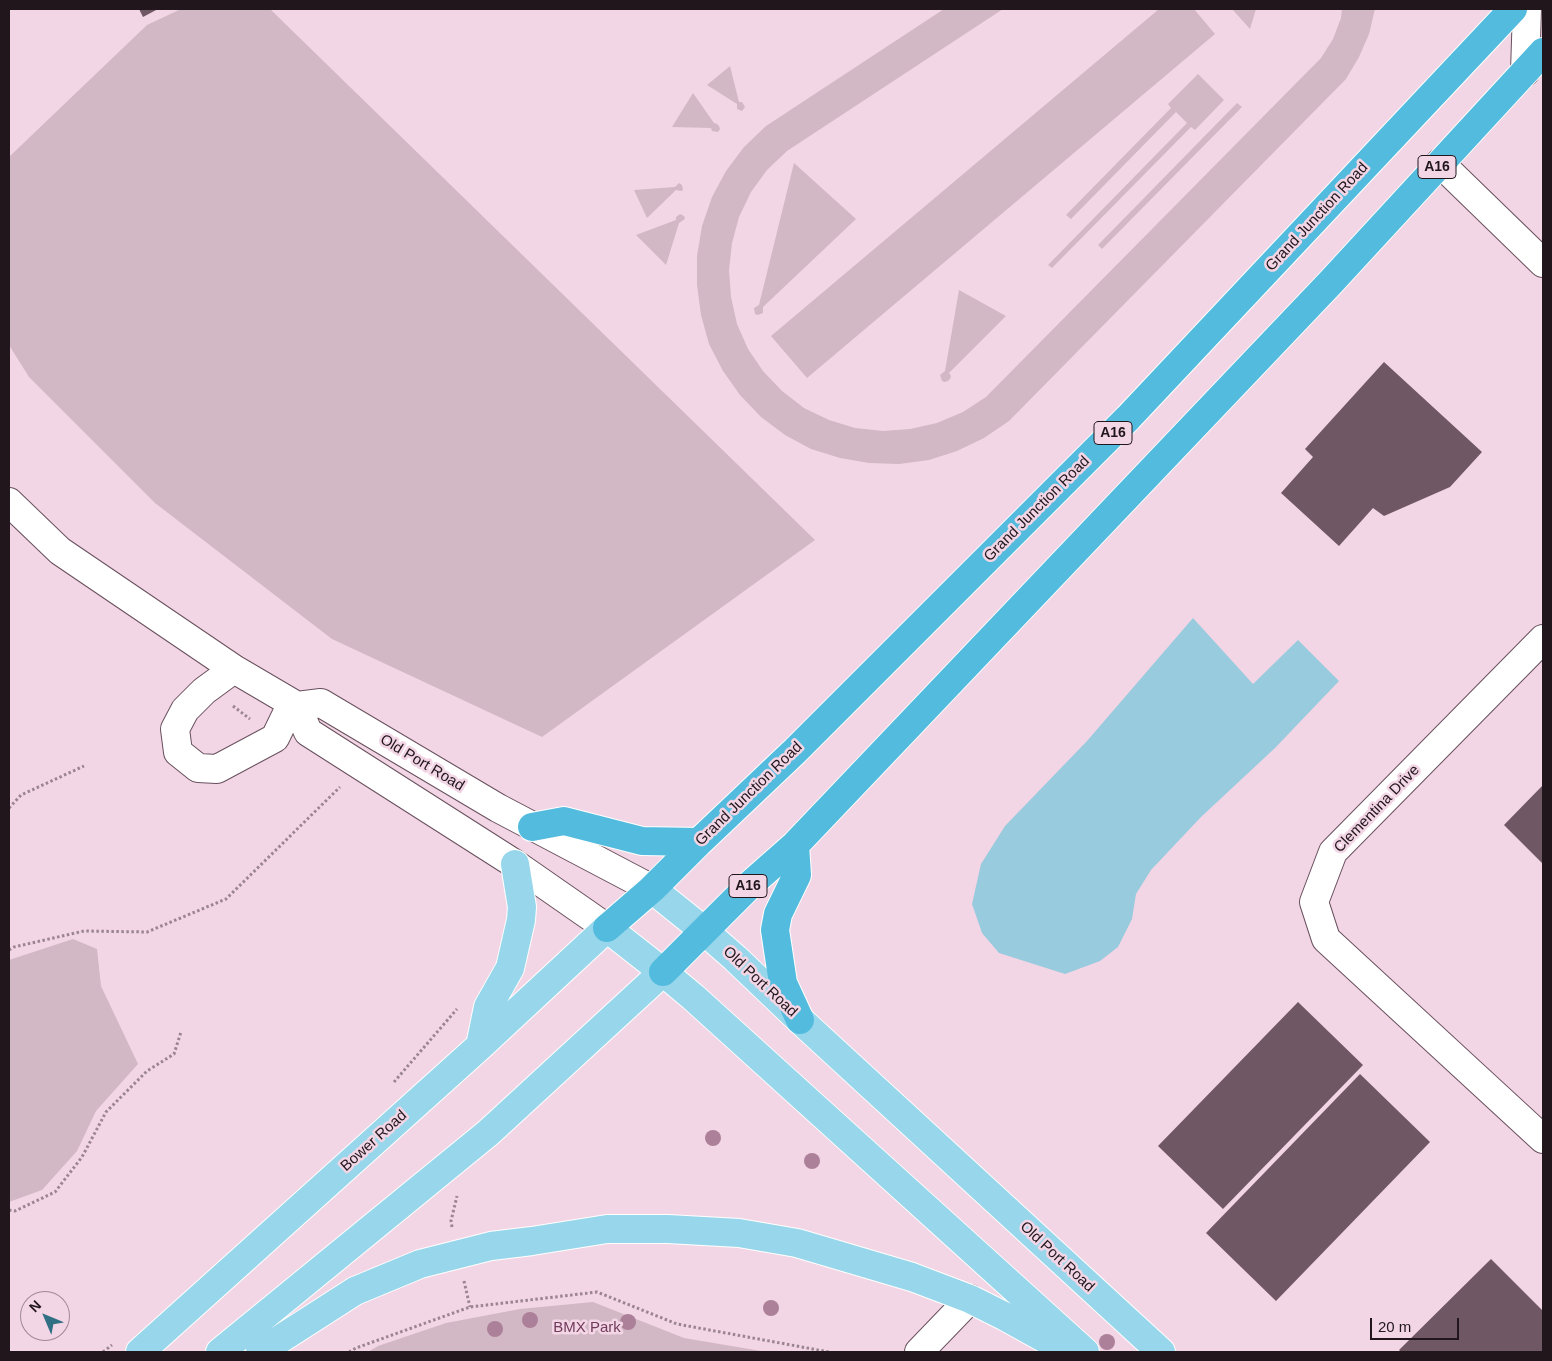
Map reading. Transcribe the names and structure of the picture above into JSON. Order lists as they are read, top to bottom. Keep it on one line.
{"streets":{"highway":["A16","Grand Junction Road"],"main road":["Old Port Road","Bower Road"],"street":["Clementina Drive"]},"crossings":[["A16","Old Port Road"],["Grand Junction Road","Old Port Road"],["Grand Junction Road","Bower Road"]],"parks":["BMX Park"],"scale_bar":"20 m","north":"top left"}
